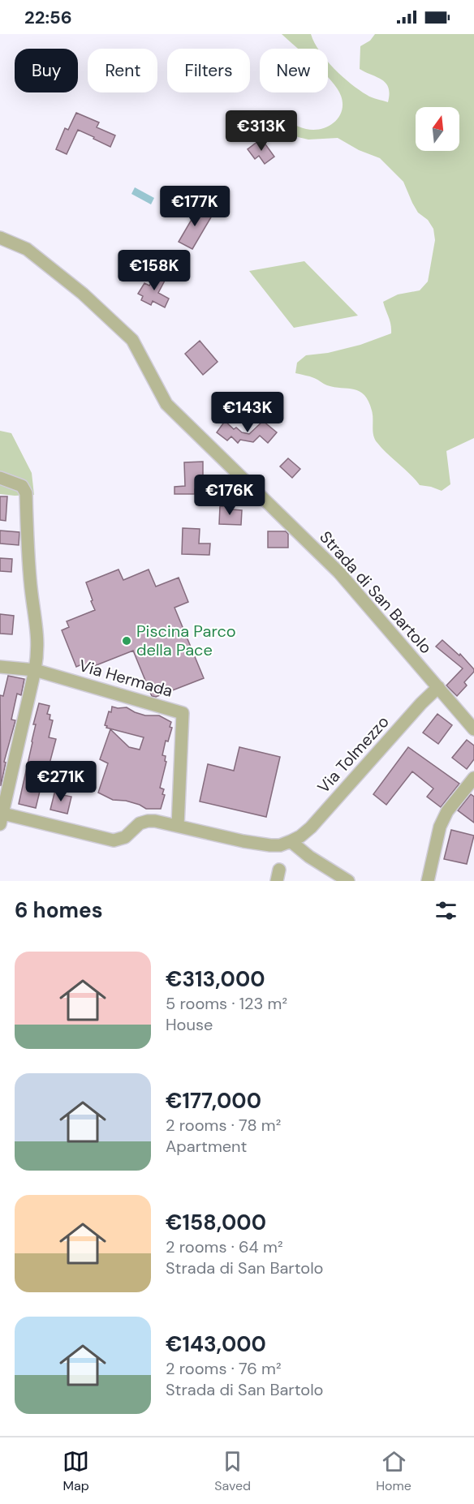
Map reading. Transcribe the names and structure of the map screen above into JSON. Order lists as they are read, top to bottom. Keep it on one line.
{"streets":{"street":["Strada di San Bartolo","Via Hermada","Via Tolmezzo"]},"crossings":[["Strada di San Bartolo","Via Tolmezzo"]],"places":["Piscina Parco della Pace"],"north":"top","page":{"status":"22:56","chip":["Buy","Rent","Filters","New"],"price":["€313K","€177K","€158K","€143K","€176K","€271K"],"heading":"6 homes","list":[{"name":"€313,000","note":"5 rooms · 123 m² · House"},{"name":"€177,000","note":"2 rooms · 78 m² · Apartment"},{"name":"€158,000","note":"2 rooms · 64 m² · Strada di San Bartolo"},{"name":"€143,000","note":"2 rooms · 76 m² · Strada di San Bartolo"}],"tabs":["Map","Saved","Home"]}}
